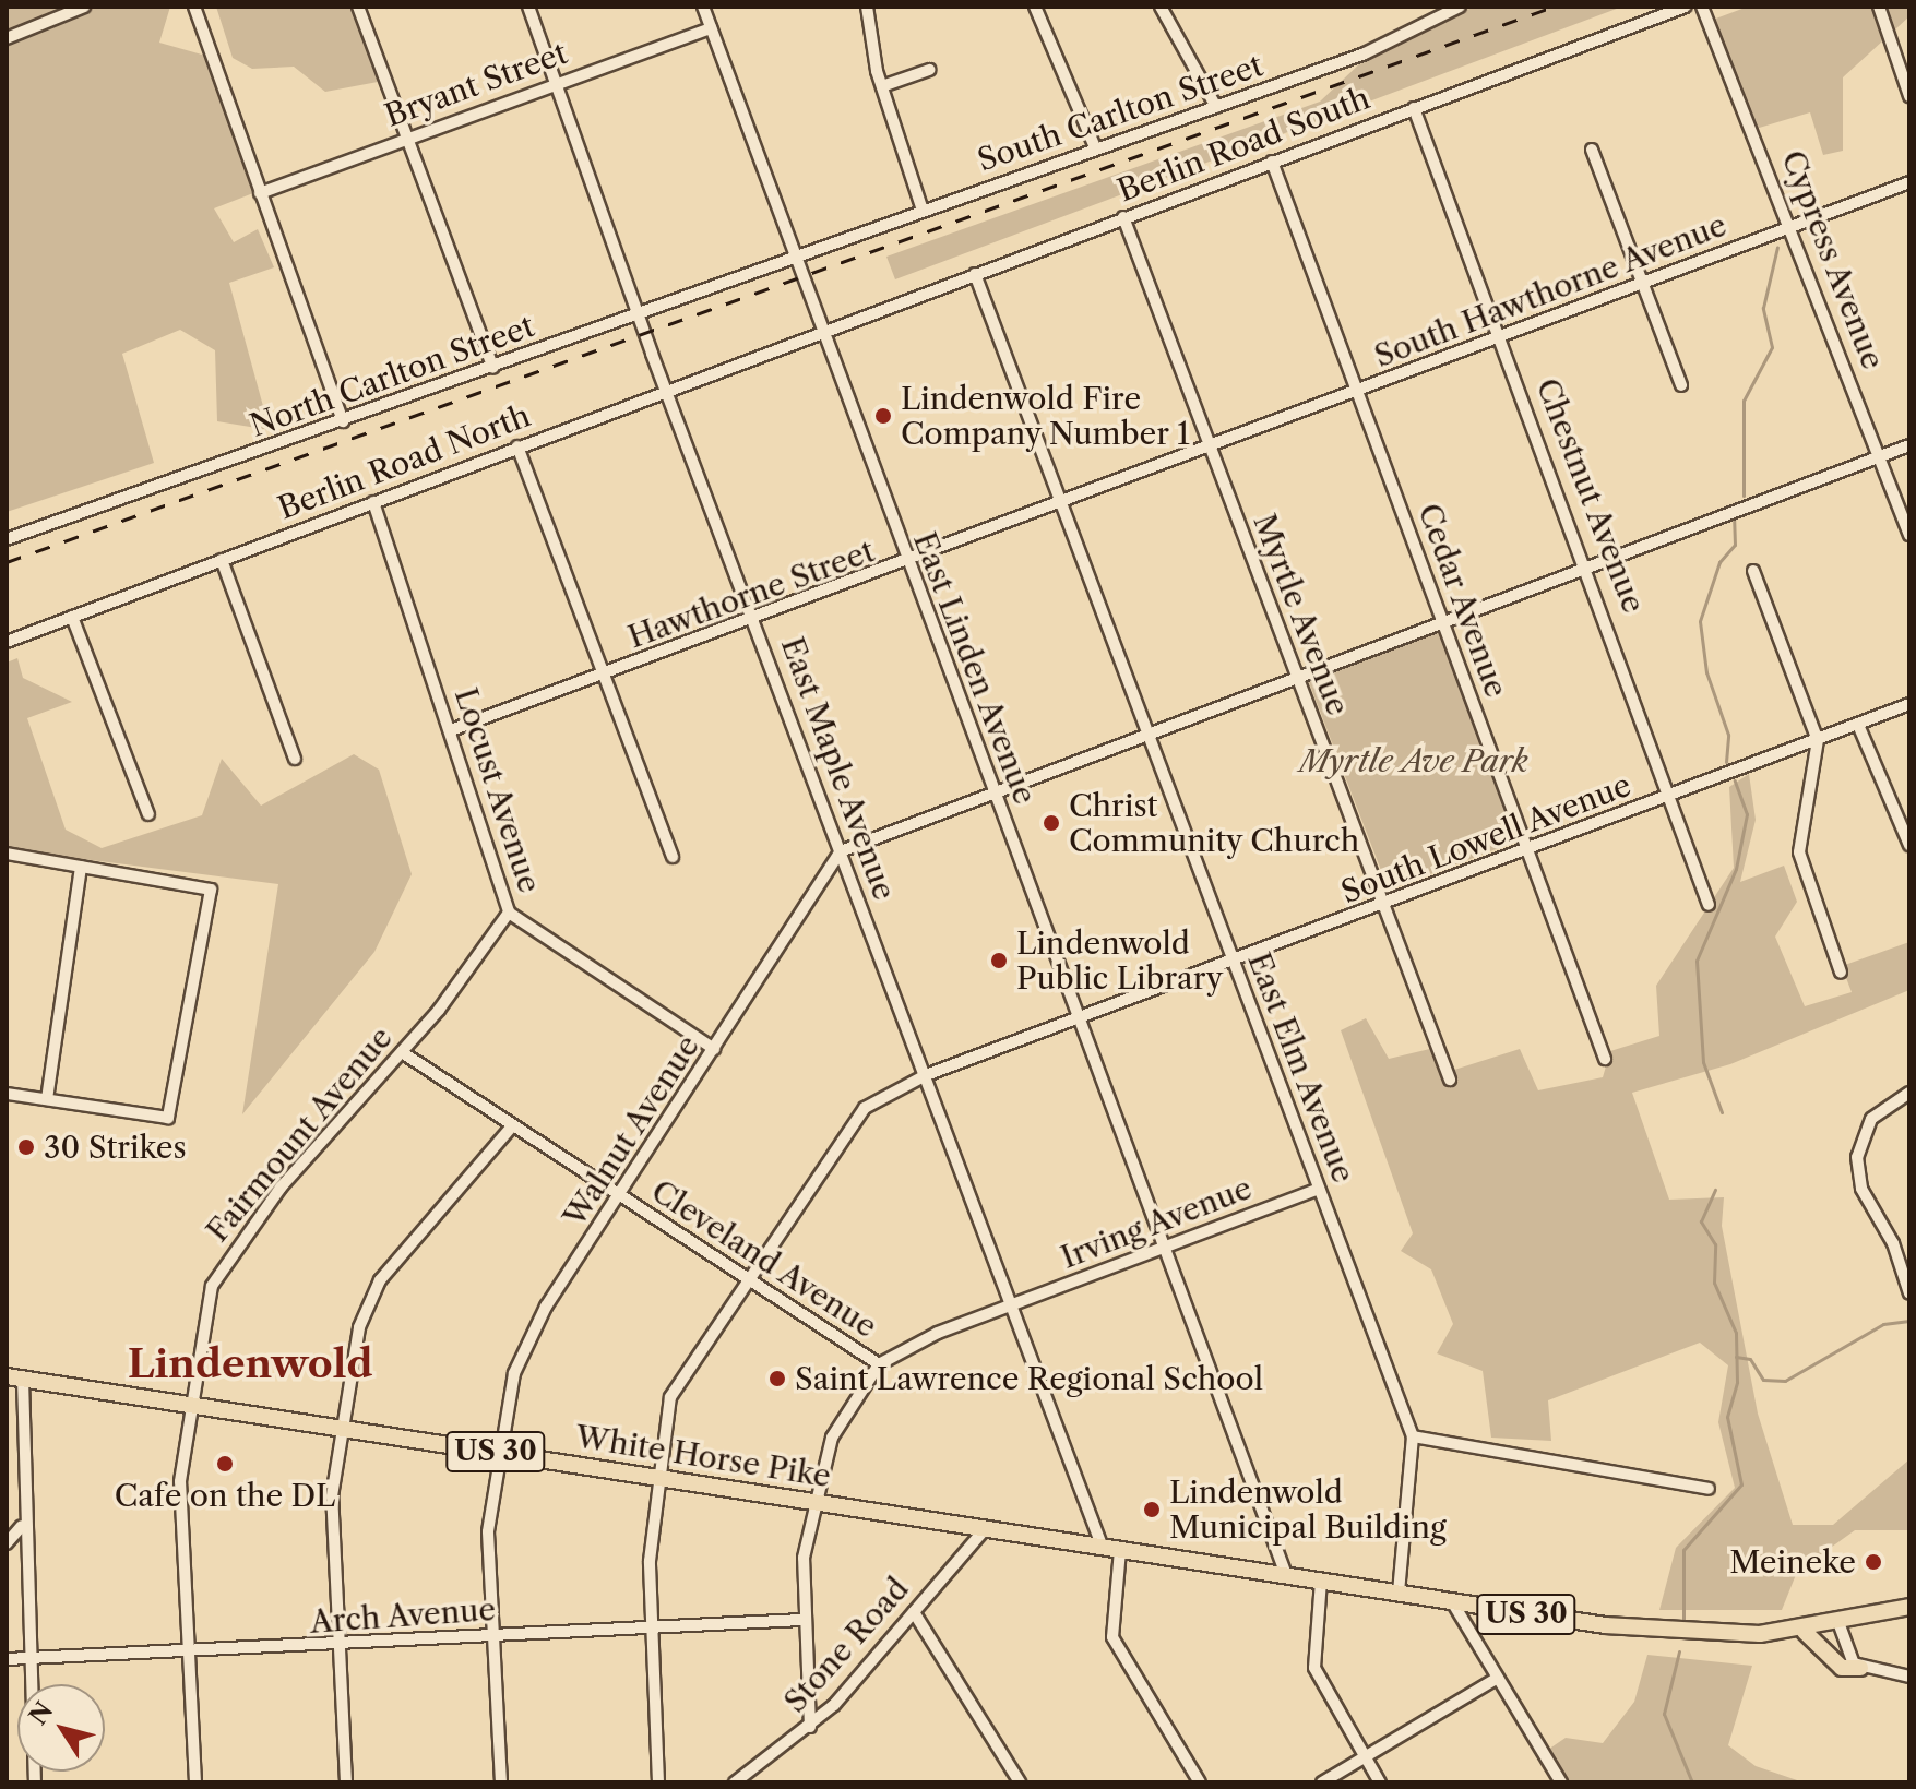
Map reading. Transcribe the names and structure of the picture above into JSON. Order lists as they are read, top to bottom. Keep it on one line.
{"streets":{"highway":["US 30","White Horse Pike"],"street":["Bryant Street","South Carlton Street","Berlin Road South","Cypress Avenue","South Hawthorne Avenue","North Carlton Street","Berlin Road North","Chestnut Avenue","Hawthorne Street","Cedar Avenue","Myrtle Avenue","East Linden Avenue","East Maple Avenue","Locust Avenue","South Lowell Avenue","East Elm Avenue","Walnut Avenue","Fairmount Avenue","Irving Avenue","Cleveland Avenue","Arch Avenue","Stone Road"]},"crossings":[["Bryant Street","East Linden Avenue"],["Bryant Street","East Maple Avenue"],["South Carlton Street","North Carlton Street"],["South Carlton Street","East Linden Avenue"],["Berlin Road South","Berlin Road North"],["Berlin Road South","Chestnut Avenue"],["Berlin Road South","Cedar Avenue"],["Berlin Road South","Myrtle Avenue"],["Berlin Road South","East Linden Avenue"],["Berlin Road South","East Elm Avenue"],["Cypress Avenue","South Hawthorne Avenue"],["South Hawthorne Avenue","Chestnut Avenue"],["South Hawthorne Avenue","Hawthorne Street"],["South Hawthorne Avenue","Cedar Avenue"],["South Hawthorne Avenue","Myrtle Avenue"],["North Carlton Street","East Linden Avenue"],["North Carlton Street","East Maple Avenue"],["Berlin Road North","East Linden Avenue"],["Berlin Road North","East Maple Avenue"],["Berlin Road North","Locust Avenue"],["Chestnut Avenue","South Lowell Avenue"],["Hawthorne Street","Myrtle Avenue"],["Hawthorne Street","East Linden Avenue"],["Hawthorne Street","East Maple Avenue"],["Hawthorne Street","Locust Avenue"],["Hawthorne Street","East Elm Avenue"],["Cedar Avenue","South Lowell Avenue"],["Myrtle Avenue","South Lowell Avenue"],["East Linden Avenue","South Lowell Avenue"],["East Linden Avenue","Irving Avenue"],["East Linden Avenue","US 30"],["East Linden Avenue","White Horse Pike"],["East Maple Avenue","South Lowell Avenue"],["East Maple Avenue","Walnut Avenue"],["East Maple Avenue","Irving Avenue"],["East Maple Avenue","White Horse Pike"],["Locust Avenue","Walnut Avenue"],["Locust Avenue","Fairmount Avenue"],["South Lowell Avenue","East Elm Avenue"],["South Lowell Avenue","Cleveland Avenue"],["East Elm Avenue","Irving Avenue"],["East Elm Avenue","US 30"],["Walnut Avenue","Cleveland Avenue"],["Walnut Avenue","White Horse Pike"],["Walnut Avenue","Arch Avenue"],["Fairmount Avenue","Cleveland Avenue"],["Fairmount Avenue","White Horse Pike"],["Fairmount Avenue","Arch Avenue"],["Irving Avenue","Cleveland Avenue"],["US 30","White Horse Pike"],["White Horse Pike","Stone Road"]],"districts":["Lindenwold"],"parks":["Myrtle Ave Park"],"places":["Lindenwold Fire Company Number 1","Christ Community Church","Lindenwold Public Library","30 Strikes","Saint Lawrence Regional School","Cafe on the DL","Lindenwold Municipal Building","Meineke"],"north":"top left"}
